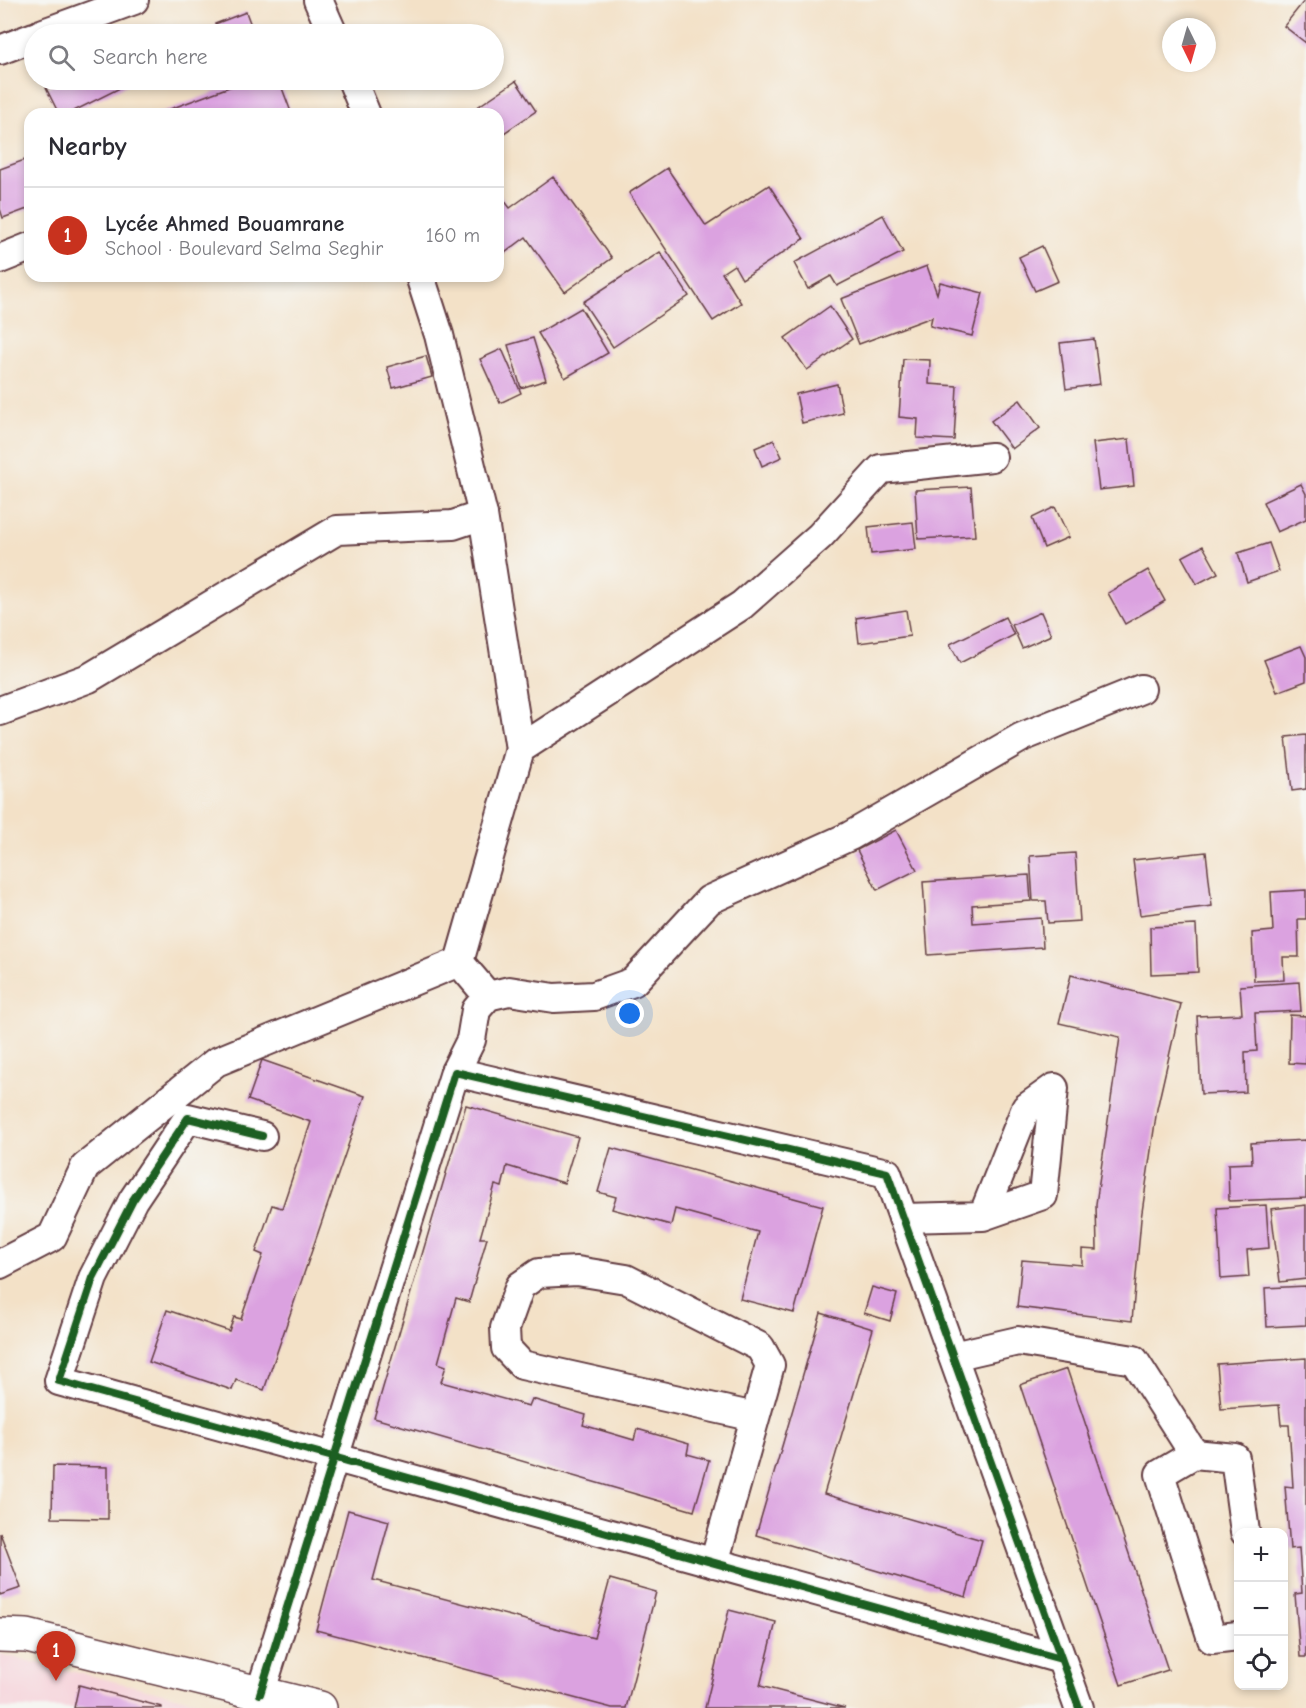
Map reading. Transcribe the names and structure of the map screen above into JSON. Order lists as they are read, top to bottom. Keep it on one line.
{"north":"bottom","page":{"search":"Search here","heading":"Nearby","list":[{"mark":"1","name":"Lycée Ahmed Bouamrane","note":"School · Boulevard Selma Seghir","value":"160 m"}],"map_buttons":["+","−"],"pins":"1"}}
